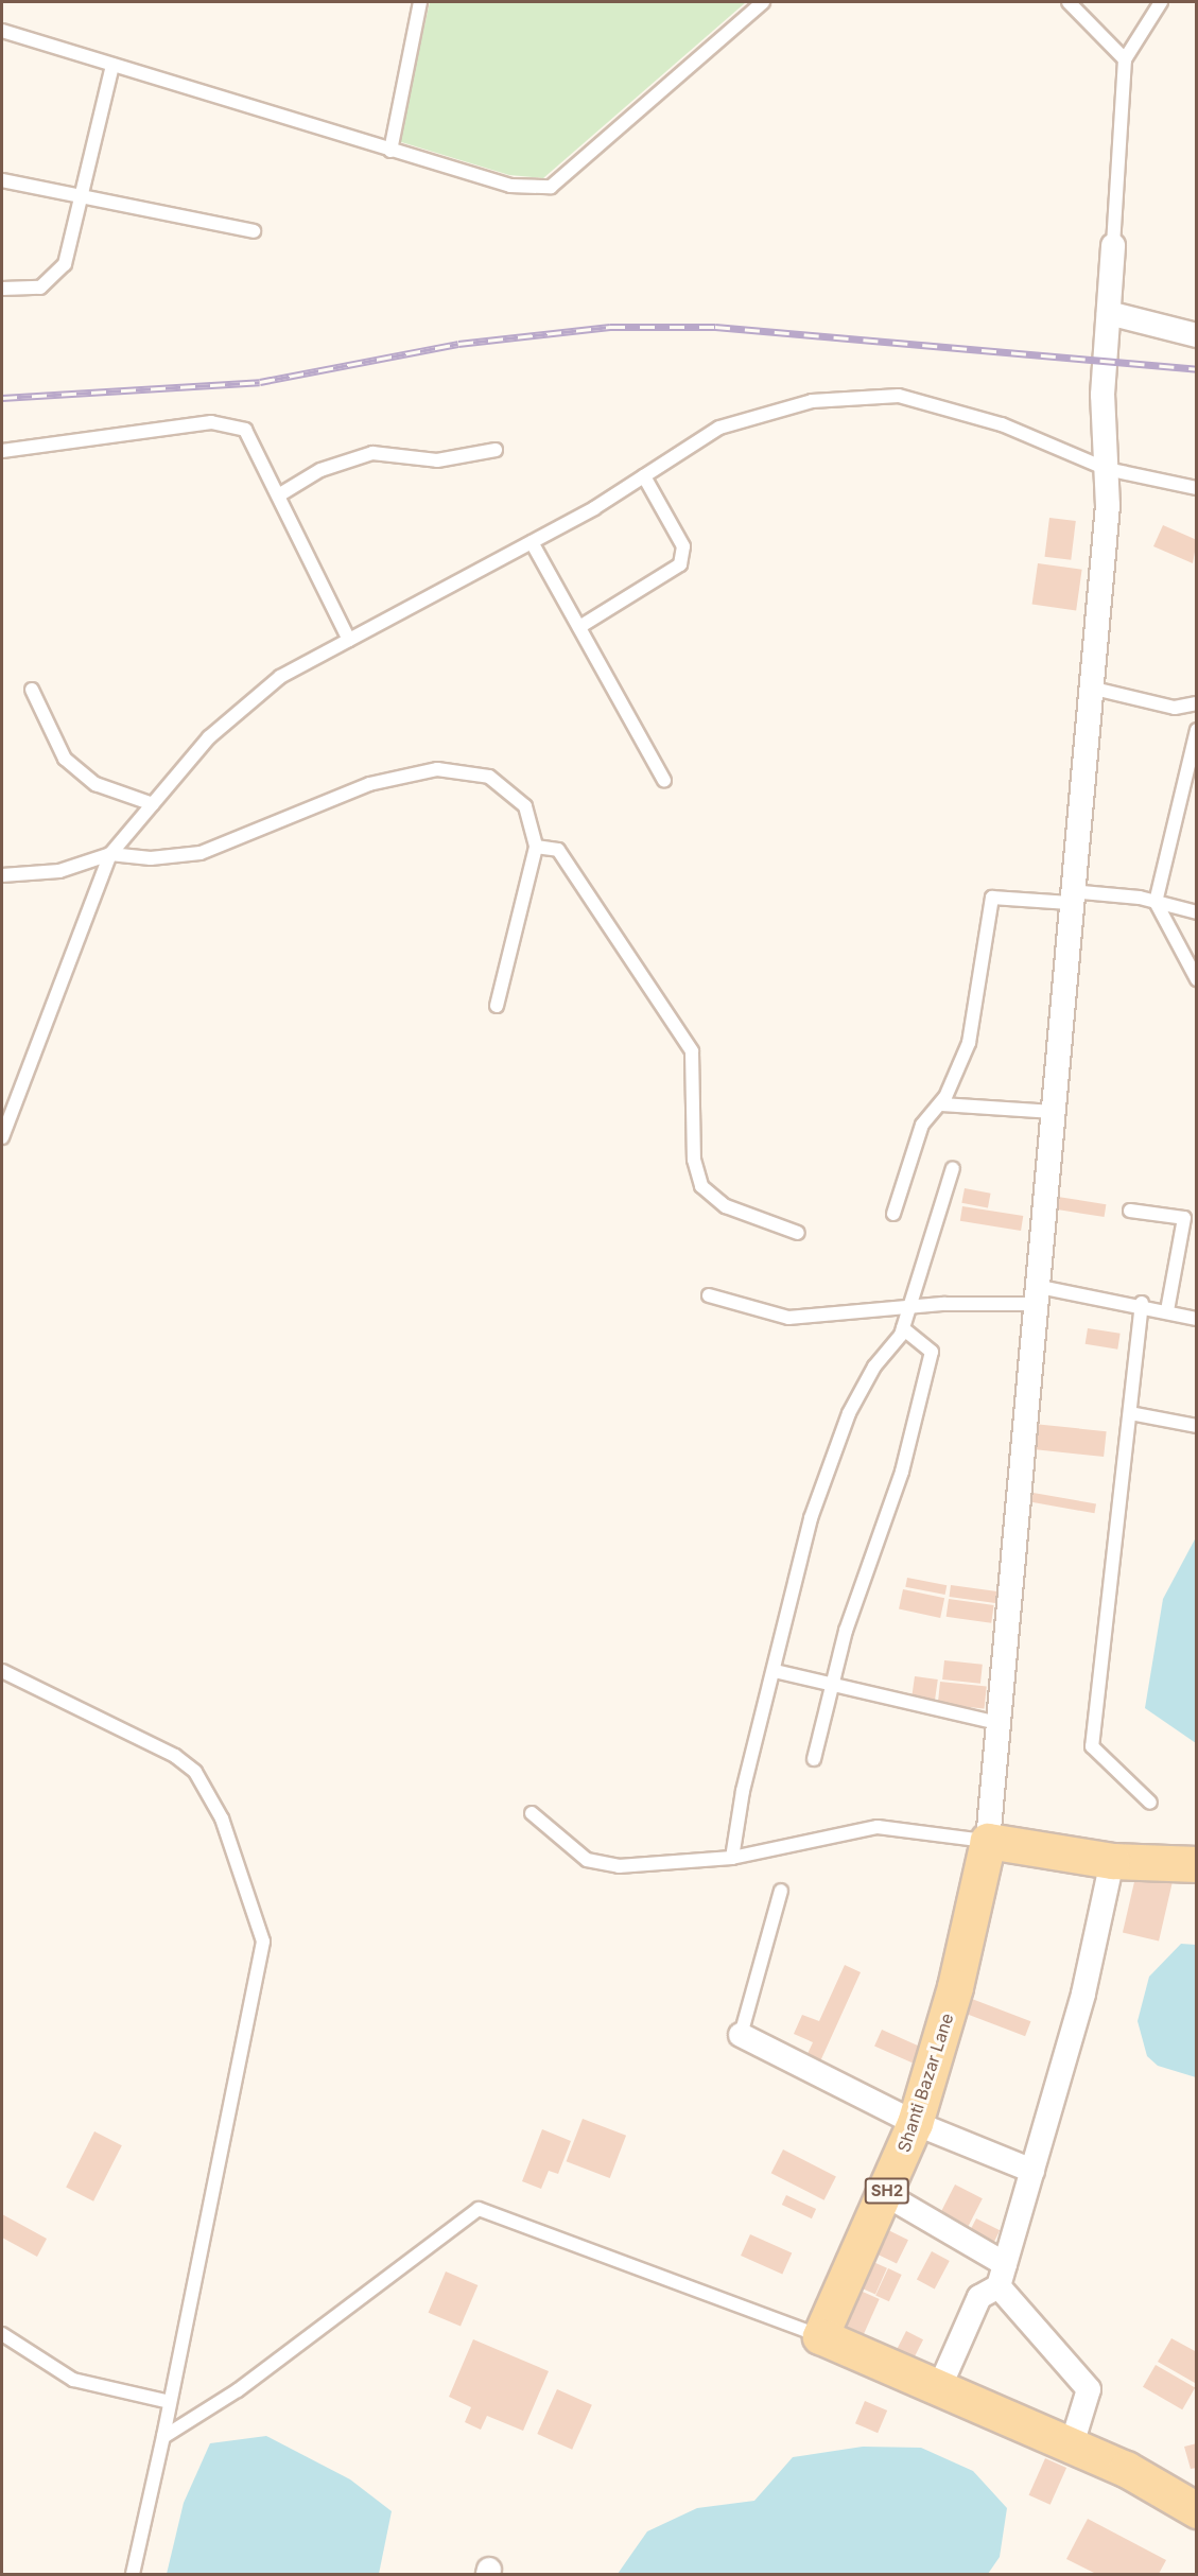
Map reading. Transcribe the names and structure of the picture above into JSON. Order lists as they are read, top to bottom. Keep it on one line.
{"streets":{"main road":["Shanti Bazar Lane","SH2"]}}
